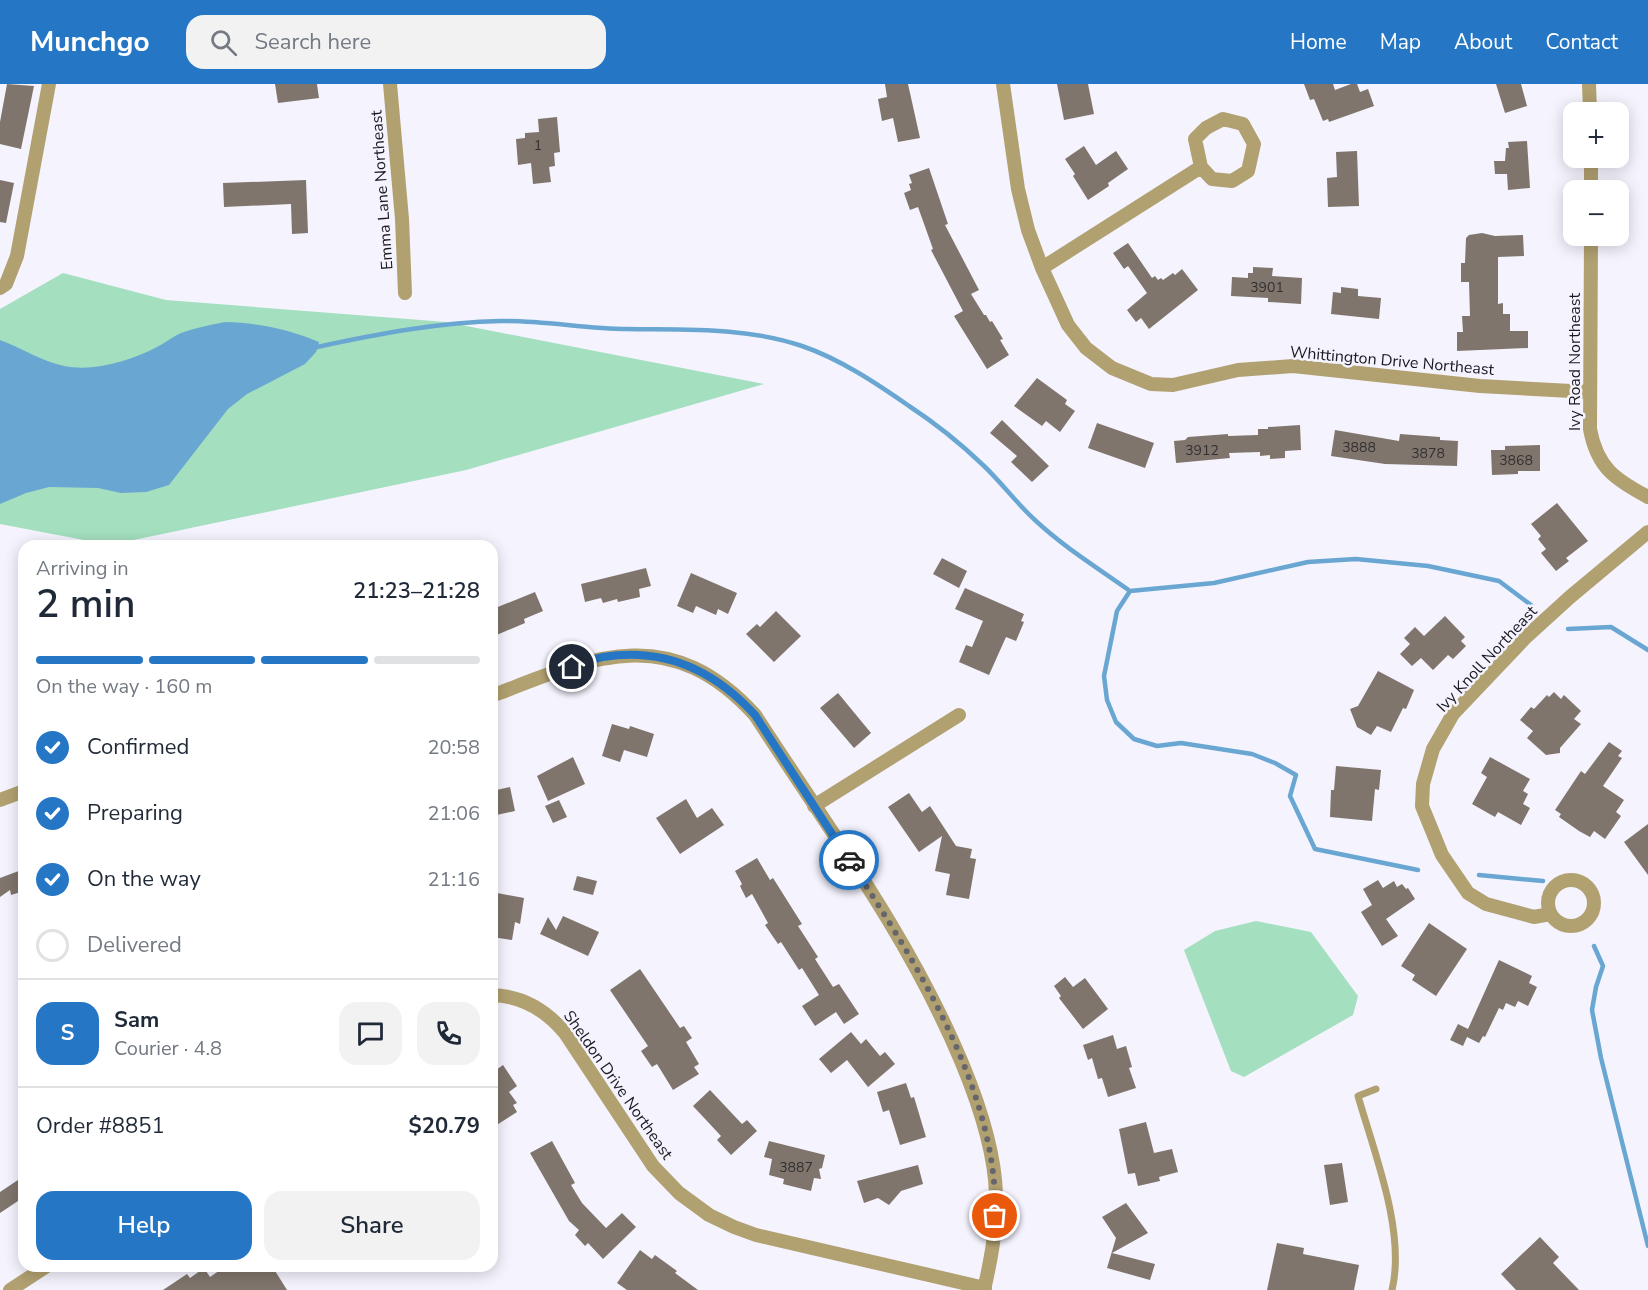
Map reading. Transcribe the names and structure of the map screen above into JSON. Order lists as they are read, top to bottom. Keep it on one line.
{"streets":{"street":["Emma Lane Northeast","Whittington Drive Northeast","Ivy Road Northeast","Ivy Knoll Northeast","Sheldon Drive Northeast"]},"crossings":[["Whittington Drive Northeast","Ivy Road Northeast"]],"house_numbers":["1","3901","3888","3912","3878","3868","3887"],"page":{"header":"Munchgo","search":"Search here","nav":["Home","Map","About","Contact"],"map_buttons":["+","−"],"heading":["2 min","Arriving in","21:23–21:28"],"panel":["Sam","Courier · 4.8","Order #8851","$20.79"],"bar":"On the way · 160 m","list":[["Confirmed","20:58"],["Preparing","21:06"],["On the way","21:16"],"Delivered"],"round":"S","buttons":["Help","Share"]}}
